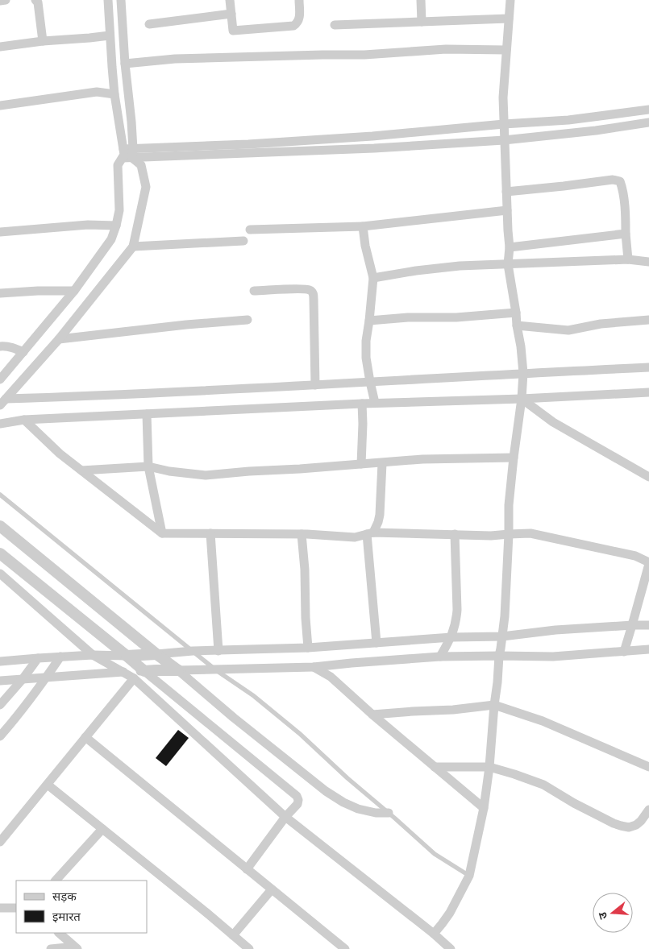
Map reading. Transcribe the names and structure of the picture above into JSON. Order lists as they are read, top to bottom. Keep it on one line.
{"legend":["सड़क","इमारत"],"north":"left"}
